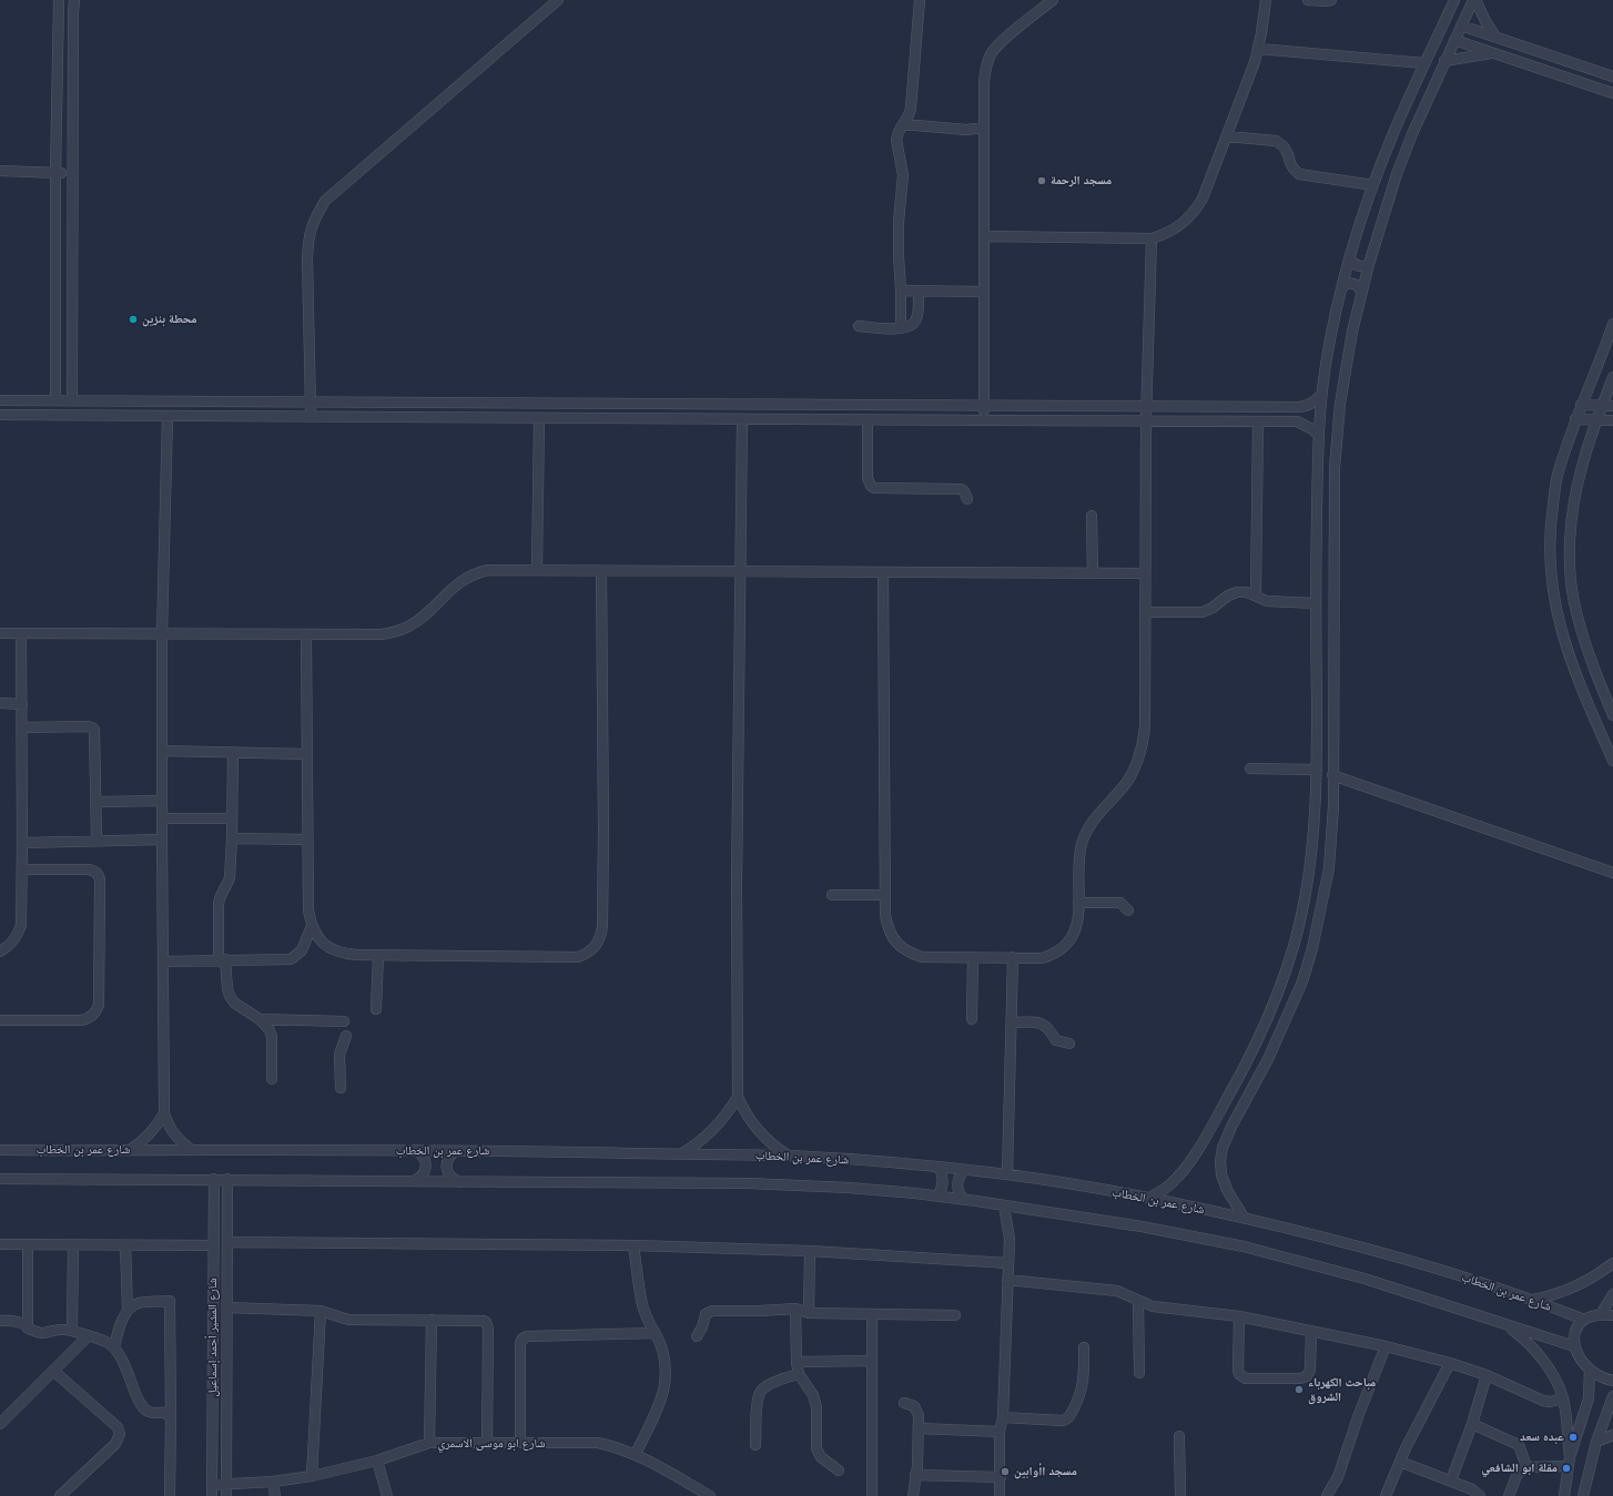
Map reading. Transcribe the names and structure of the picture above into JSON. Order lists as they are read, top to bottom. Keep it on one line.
{"streets":{"street":["شارع عمر بن الخطاب","شارع المشير أحمد إسماعيل","شارع ابو موسى الاسمري"]},"crossings":[["شارع المشير أحمد إسماعيل","شارع ابو موسى الاسمري"]],"places":["مسجد الرحمة","محطة بنزين","مباحث الكهرباء الشروق","عبده سعد","مقلة ابو الشافعي","مسجد اأوابين"]}
